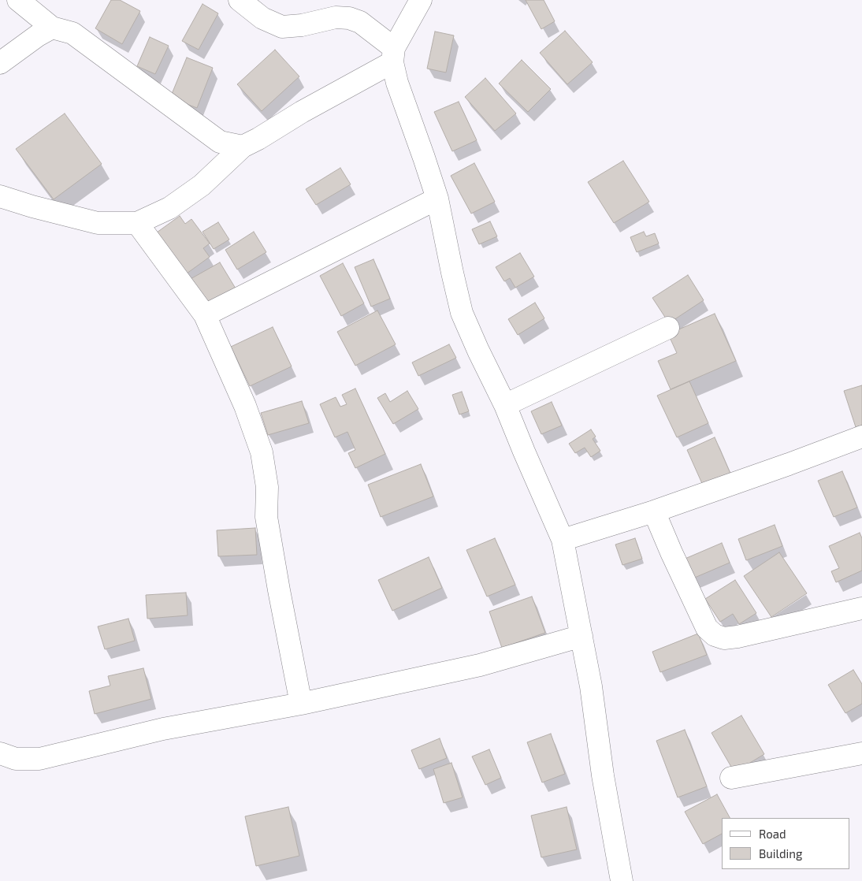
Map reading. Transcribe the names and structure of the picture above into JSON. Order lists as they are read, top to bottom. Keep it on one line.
{"legend":["Road","Building"]}
